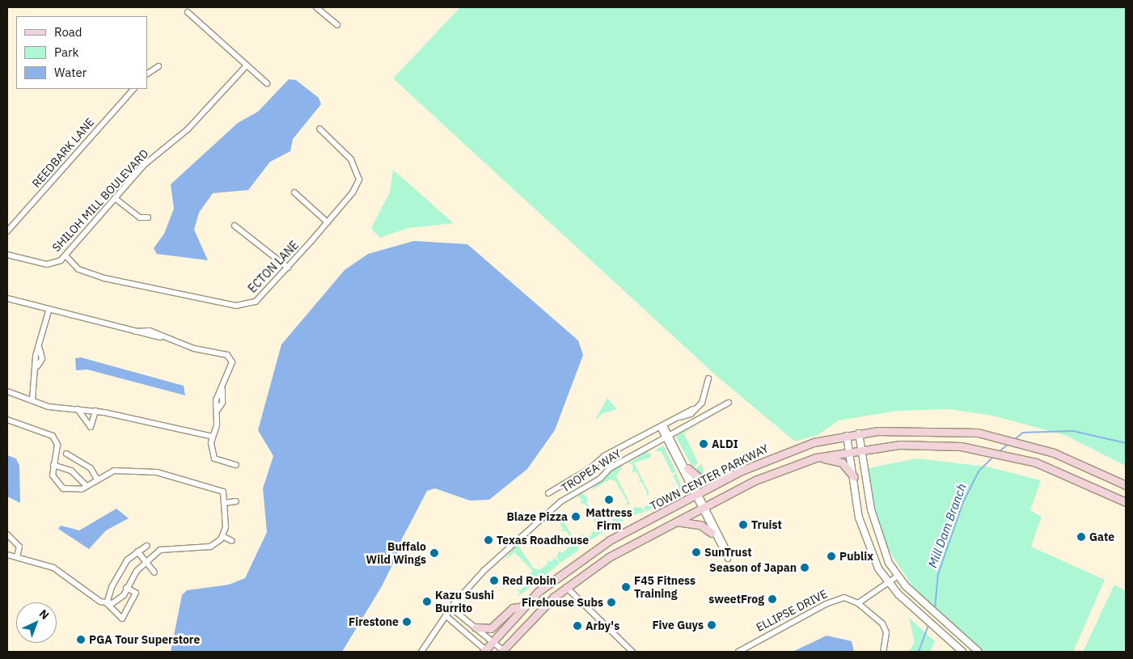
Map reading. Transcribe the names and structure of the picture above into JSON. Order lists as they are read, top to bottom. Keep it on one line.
{"streets":{"main road":["TOWN CENTER PARKWAY"],"street":["REEDBARK LANE","SHILOH MILL BOULEVARD","ECTON LANE","TROPEA WAY","ELLIPSE DRIVE"]},"crossings":[["SHILOH MILL BOULEVARD","ECTON LANE"]],"water":["Mill Dam Branch"],"places":["ALDI","Mattress Firm","Blaze Pizza","Truist","Gate","Texas Roadhouse","SunTrust","Buffalo Wild Wings","Publix","Season of Japan","Red Robin","F45 Fitness Training","sweetFrog","Kazu Sushi Burrito","Firehouse Subs","Firestone","Five Guys","Arby's","PGA Tour Superstore"],"legend":["Road","Park","Water"],"north":"top right"}
